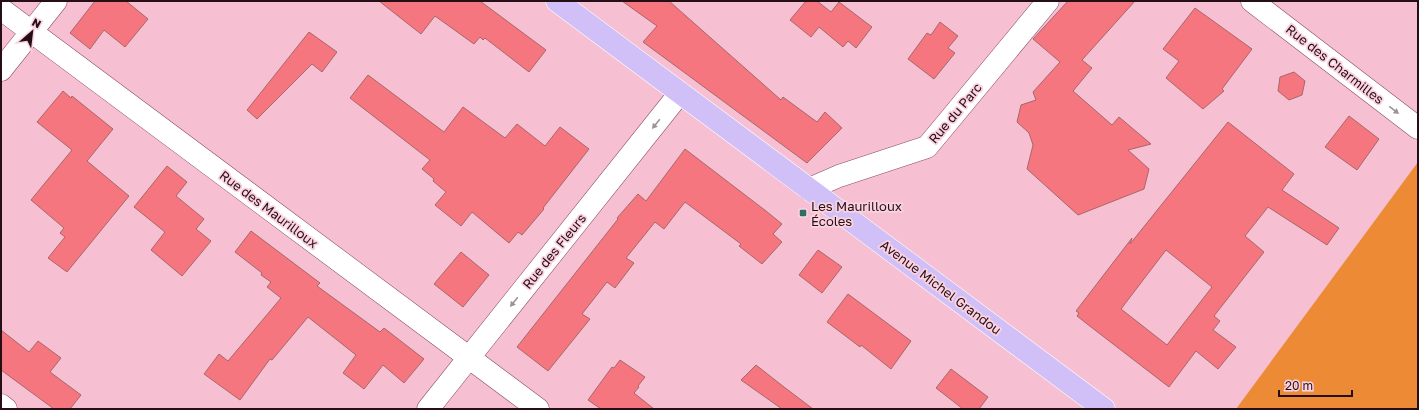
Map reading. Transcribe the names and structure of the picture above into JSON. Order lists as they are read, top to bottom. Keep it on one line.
{"streets":{"main road":["Avenue Michel Grandou"],"street":["Rue des Charmilles","Rue du Parc","Rue des Maurilloux","Rue des Fleurs"]},"crossings":[["Rue du Parc","Avenue Michel Grandou"],["Rue des Maurilloux","Rue des Fleurs"],["Rue des Fleurs","Avenue Michel Grandou"]],"one_way":["Rue des Charmilles","Rue des Fleurs"],"places":{"transit":["Les Maurilloux Écoles"]},"scale_bar":"20 m","north":"top right"}
